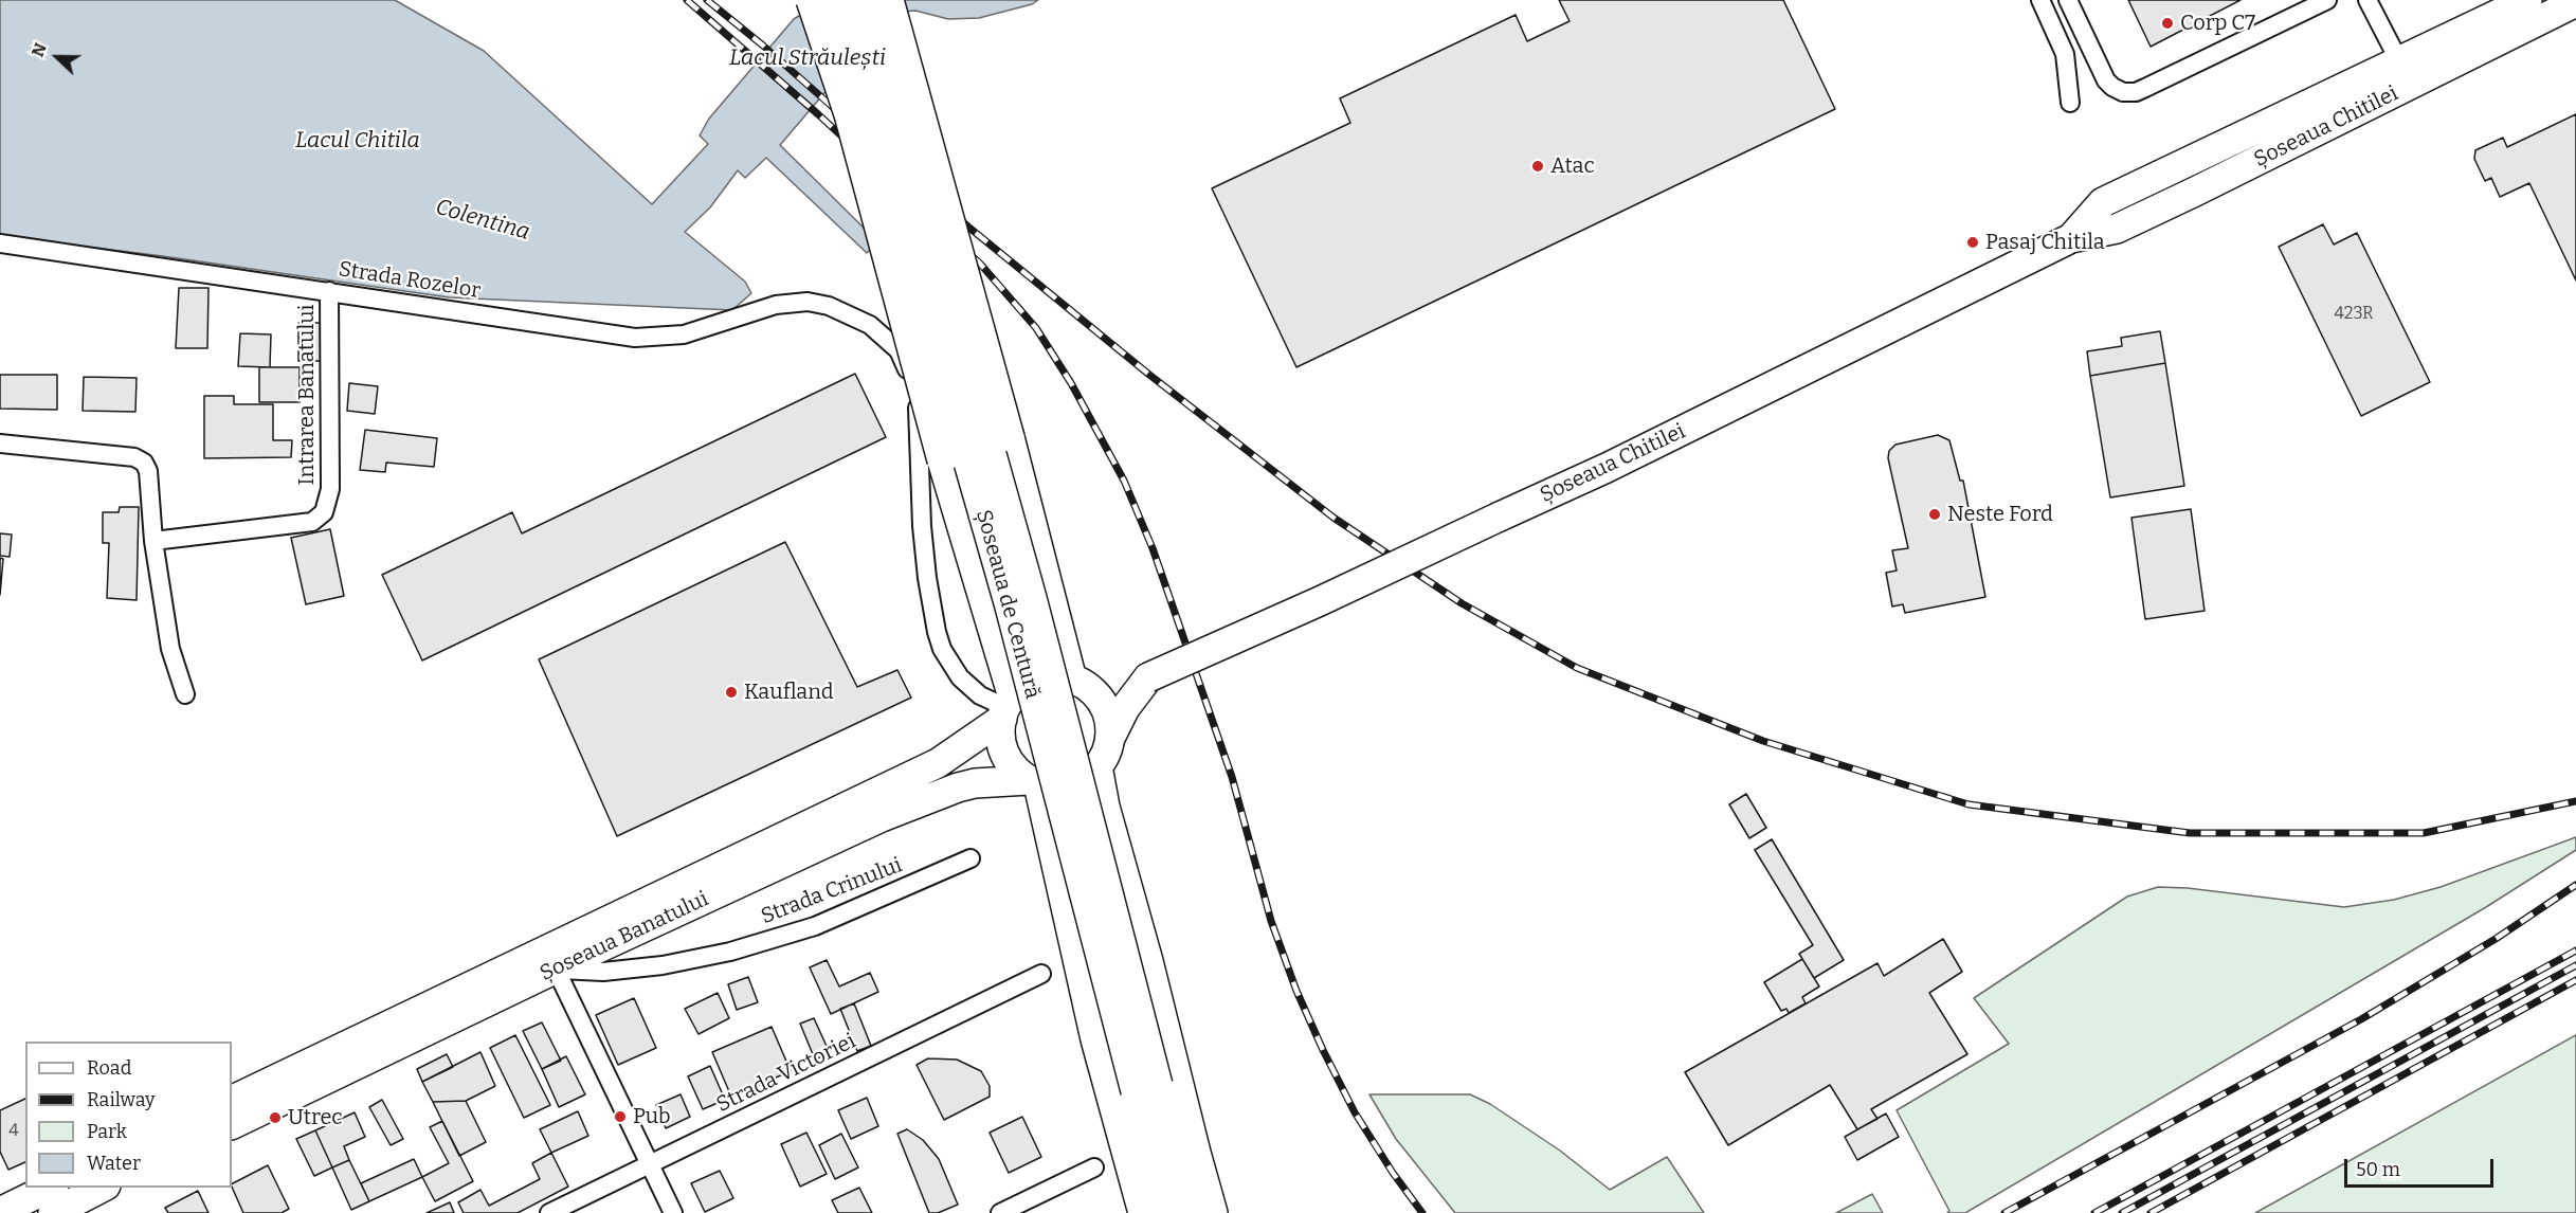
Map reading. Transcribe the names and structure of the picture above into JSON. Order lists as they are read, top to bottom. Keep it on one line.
{"streets":{"main road":["Șoseaua Chitilei","Șoseaua de Centură","Șoseaua Banatului"],"street":["Strada Rozelor","Intrarea Banatului","Strada Crinului","Strada Victoriei"]},"crossings":[["Șoseaua Chitilei","Strada Rozelor"],["Șoseaua Chitilei","Șoseaua Banatului"],["Strada Rozelor","Intrarea Banatului"],["Strada Rozelor","Șoseaua Banatului"],["Strada Crinului","Șoseaua Banatului"]],"water":["Lacul Străulești","Lacul Chitila","Colentina"],"places":["Corp C7","Atac","Pasaj Chitila","Neste Ford","Kaufland","Pub","Utrec"],"house_numbers":["423R","4"],"legend":["Road","Railway","Park","Water"],"scale_bar":"50 m","north":"left"}
